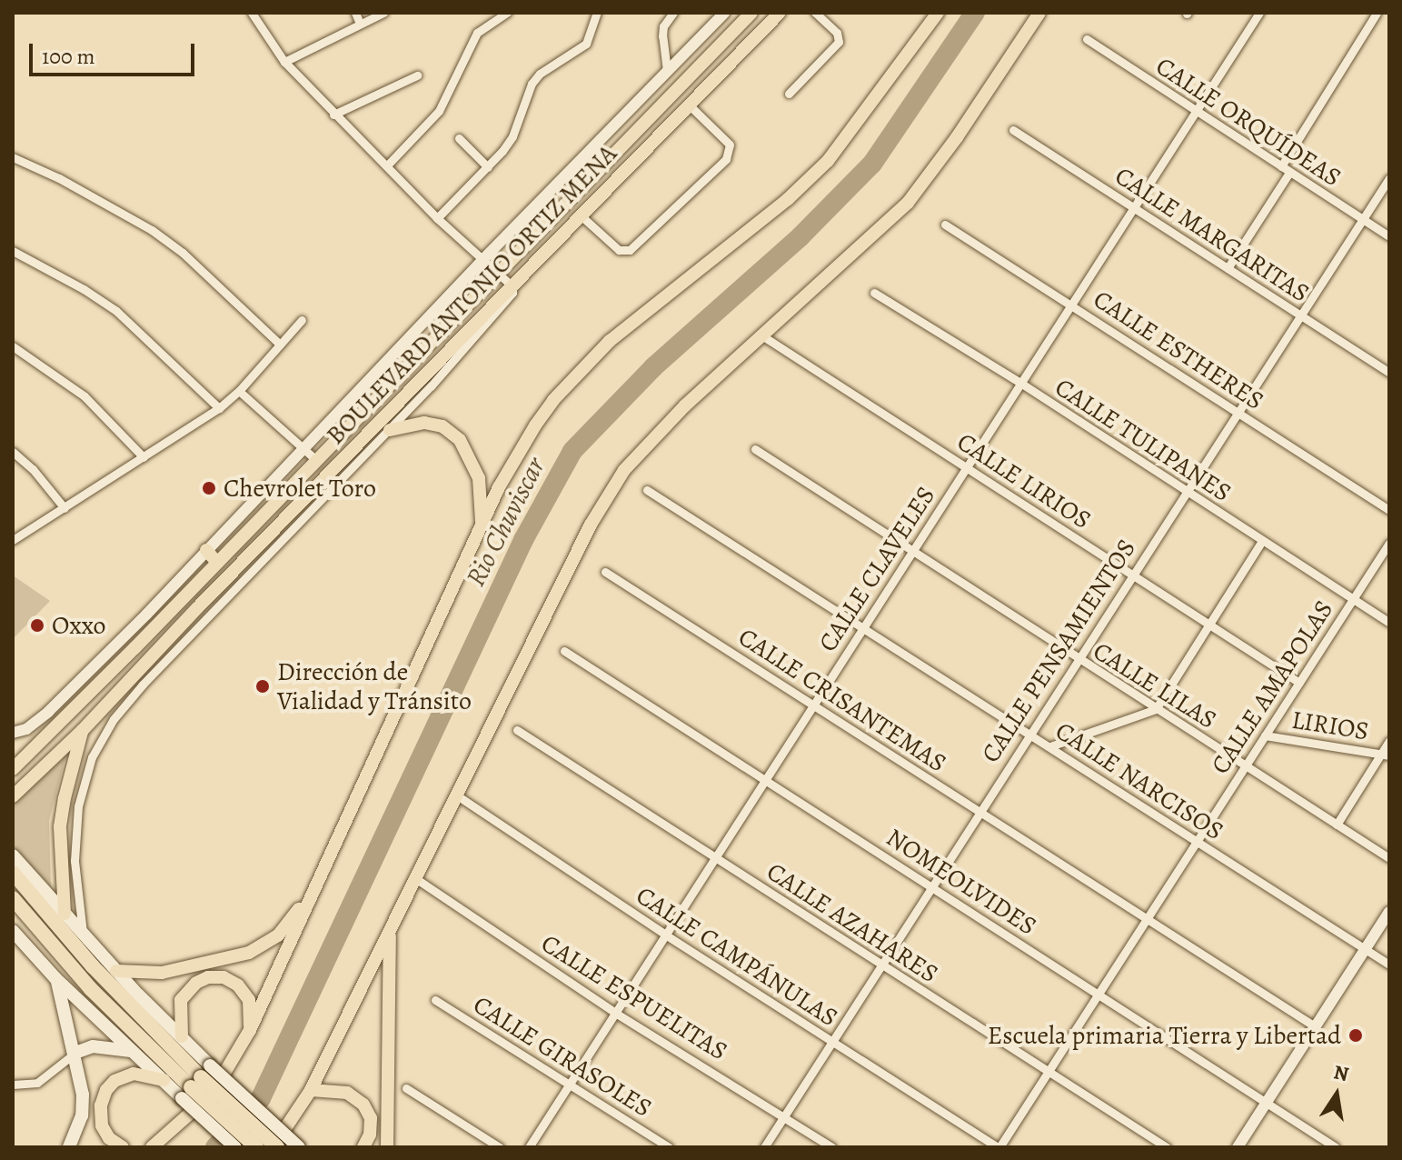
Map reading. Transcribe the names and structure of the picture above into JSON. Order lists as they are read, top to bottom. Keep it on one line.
{"streets":{"main road":["BOULEVARD ANTONIO ORTIZ MENA"],"street":["CALLE ORQUÍDEAS","CALLE MARGARITAS","CALLE ESTHERES","CALLE TULIPANES","CALLE LIRIOS","CALLE CLAVELES","CALLE PENSAMIENTOS","CALLE LILAS","CALLE AMAPOLAS","CALLE CRISANTEMAS","LIRIOS","CALLE NARCISOS","NOMEOLVIDES","CALLE AZAHARES","CALLE CAMPÁNULAS","CALLE ESPUELITAS","CALLE GIRASOLES"]},"crossings":[["CALLE ORQUÍDEAS","CALLE CLAVELES"],["CALLE ORQUÍDEAS","CALLE PENSAMIENTOS"],["CALLE MARGARITAS","CALLE CLAVELES"],["CALLE MARGARITAS","CALLE PENSAMIENTOS"],["CALLE ESTHERES","CALLE CLAVELES"],["CALLE ESTHERES","CALLE PENSAMIENTOS"],["CALLE TULIPANES","CALLE CLAVELES"],["CALLE TULIPANES","CALLE PENSAMIENTOS"],["CALLE TULIPANES","CALLE AMAPOLAS"],["CALLE LIRIOS","CALLE CLAVELES"],["CALLE LIRIOS","CALLE PENSAMIENTOS"],["CALLE LIRIOS","CALLE AMAPOLAS"],["CALLE CLAVELES","CALLE LILAS"],["CALLE CLAVELES","CALLE CRISANTEMAS"],["CALLE CLAVELES","CALLE NARCISOS"],["CALLE CLAVELES","NOMEOLVIDES"],["CALLE CLAVELES","CALLE AZAHARES"],["CALLE CLAVELES","CALLE CAMPÁNULAS"],["CALLE CLAVELES","CALLE ESPUELITAS"],["CALLE CLAVELES","CALLE GIRASOLES"],["CALLE PENSAMIENTOS","CALLE LILAS"],["CALLE PENSAMIENTOS","CALLE CRISANTEMAS"],["CALLE PENSAMIENTOS","CALLE NARCISOS"],["CALLE PENSAMIENTOS","NOMEOLVIDES"],["CALLE PENSAMIENTOS","CALLE AZAHARES"],["CALLE PENSAMIENTOS","CALLE CAMPÁNULAS"],["CALLE PENSAMIENTOS","CALLE ESPUELITAS"],["CALLE LILAS","CALLE AMAPOLAS"],["CALLE AMAPOLAS","CALLE CRISANTEMAS"],["CALLE AMAPOLAS","LIRIOS"],["CALLE AMAPOLAS","CALLE NARCISOS"],["CALLE AMAPOLAS","NOMEOLVIDES"],["CALLE AMAPOLAS","CALLE AZAHARES"],["CALLE AMAPOLAS","CALLE CAMPÁNULAS"]],"water":["Rio Chuviscar"],"places":["Chevrolet Toro","Oxxo","Dirección de Vialidad y Tránsito","Escuela primaria Tierra y Libertad"],"scale_bar":"100 m","north":"top"}
